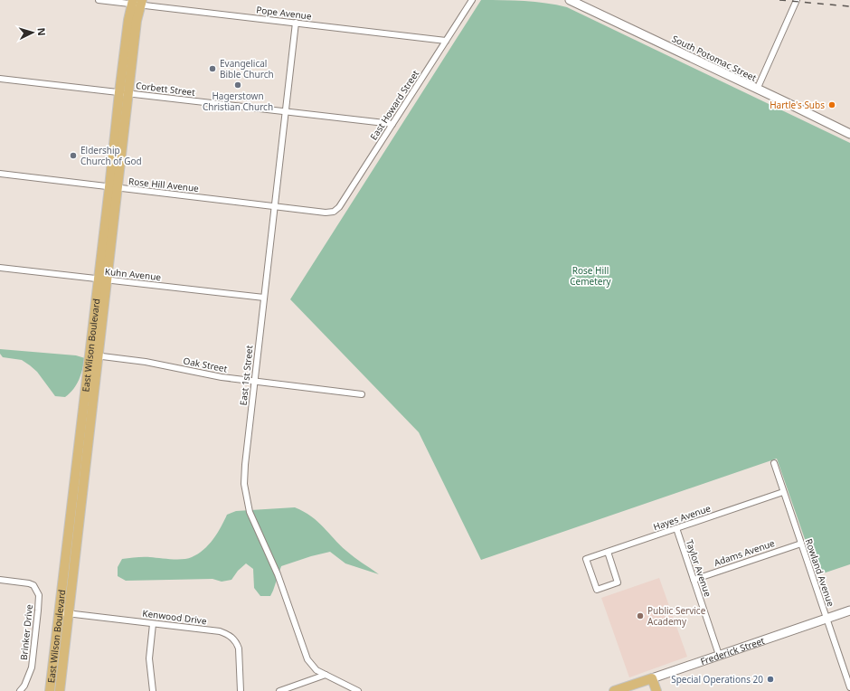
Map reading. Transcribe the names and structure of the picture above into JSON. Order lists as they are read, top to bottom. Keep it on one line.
{"streets":{"main road":["South Potomac Street","East Wilson Boulevard","Frederick Street"],"street":["Pope Avenue","Corbett Street","East Howard Street","Rose Hill Avenue","Kuhn Avenue","Oak Street","East 1st Street","Hayes Avenue","Adams Avenue","Taylor Avenue","Rowland Avenue","Kenwood Drive","Brinker Drive"]},"crossings":[["Pope Avenue","East Howard Street"],["Pope Avenue","East Wilson Boulevard"],["Pope Avenue","East 1st Street"],["Corbett Street","East Howard Street"],["Corbett Street","East Wilson Boulevard"],["Corbett Street","East 1st Street"],["East Howard Street","Rose Hill Avenue"],["Rose Hill Avenue","East Wilson Boulevard"],["Rose Hill Avenue","East 1st Street"],["Kuhn Avenue","East Wilson Boulevard"],["Kuhn Avenue","East 1st Street"],["East Wilson Boulevard","Oak Street"],["East Wilson Boulevard","Kenwood Drive"],["Oak Street","East 1st Street"],["Hayes Avenue","Taylor Avenue"],["Hayes Avenue","Rowland Avenue"],["Adams Avenue","Taylor Avenue"],["Adams Avenue","Rowland Avenue"],["Taylor Avenue","Frederick Street"],["Rowland Avenue","Frederick Street"]],"parks":["Rose Hill Cemetery"],"places":["Evangelical Bible Church","Hagerstown Christian Church","Hartle's Subs","Eldership Church of God","Public Service Academy","Special Operations 20"],"north":"right"}
